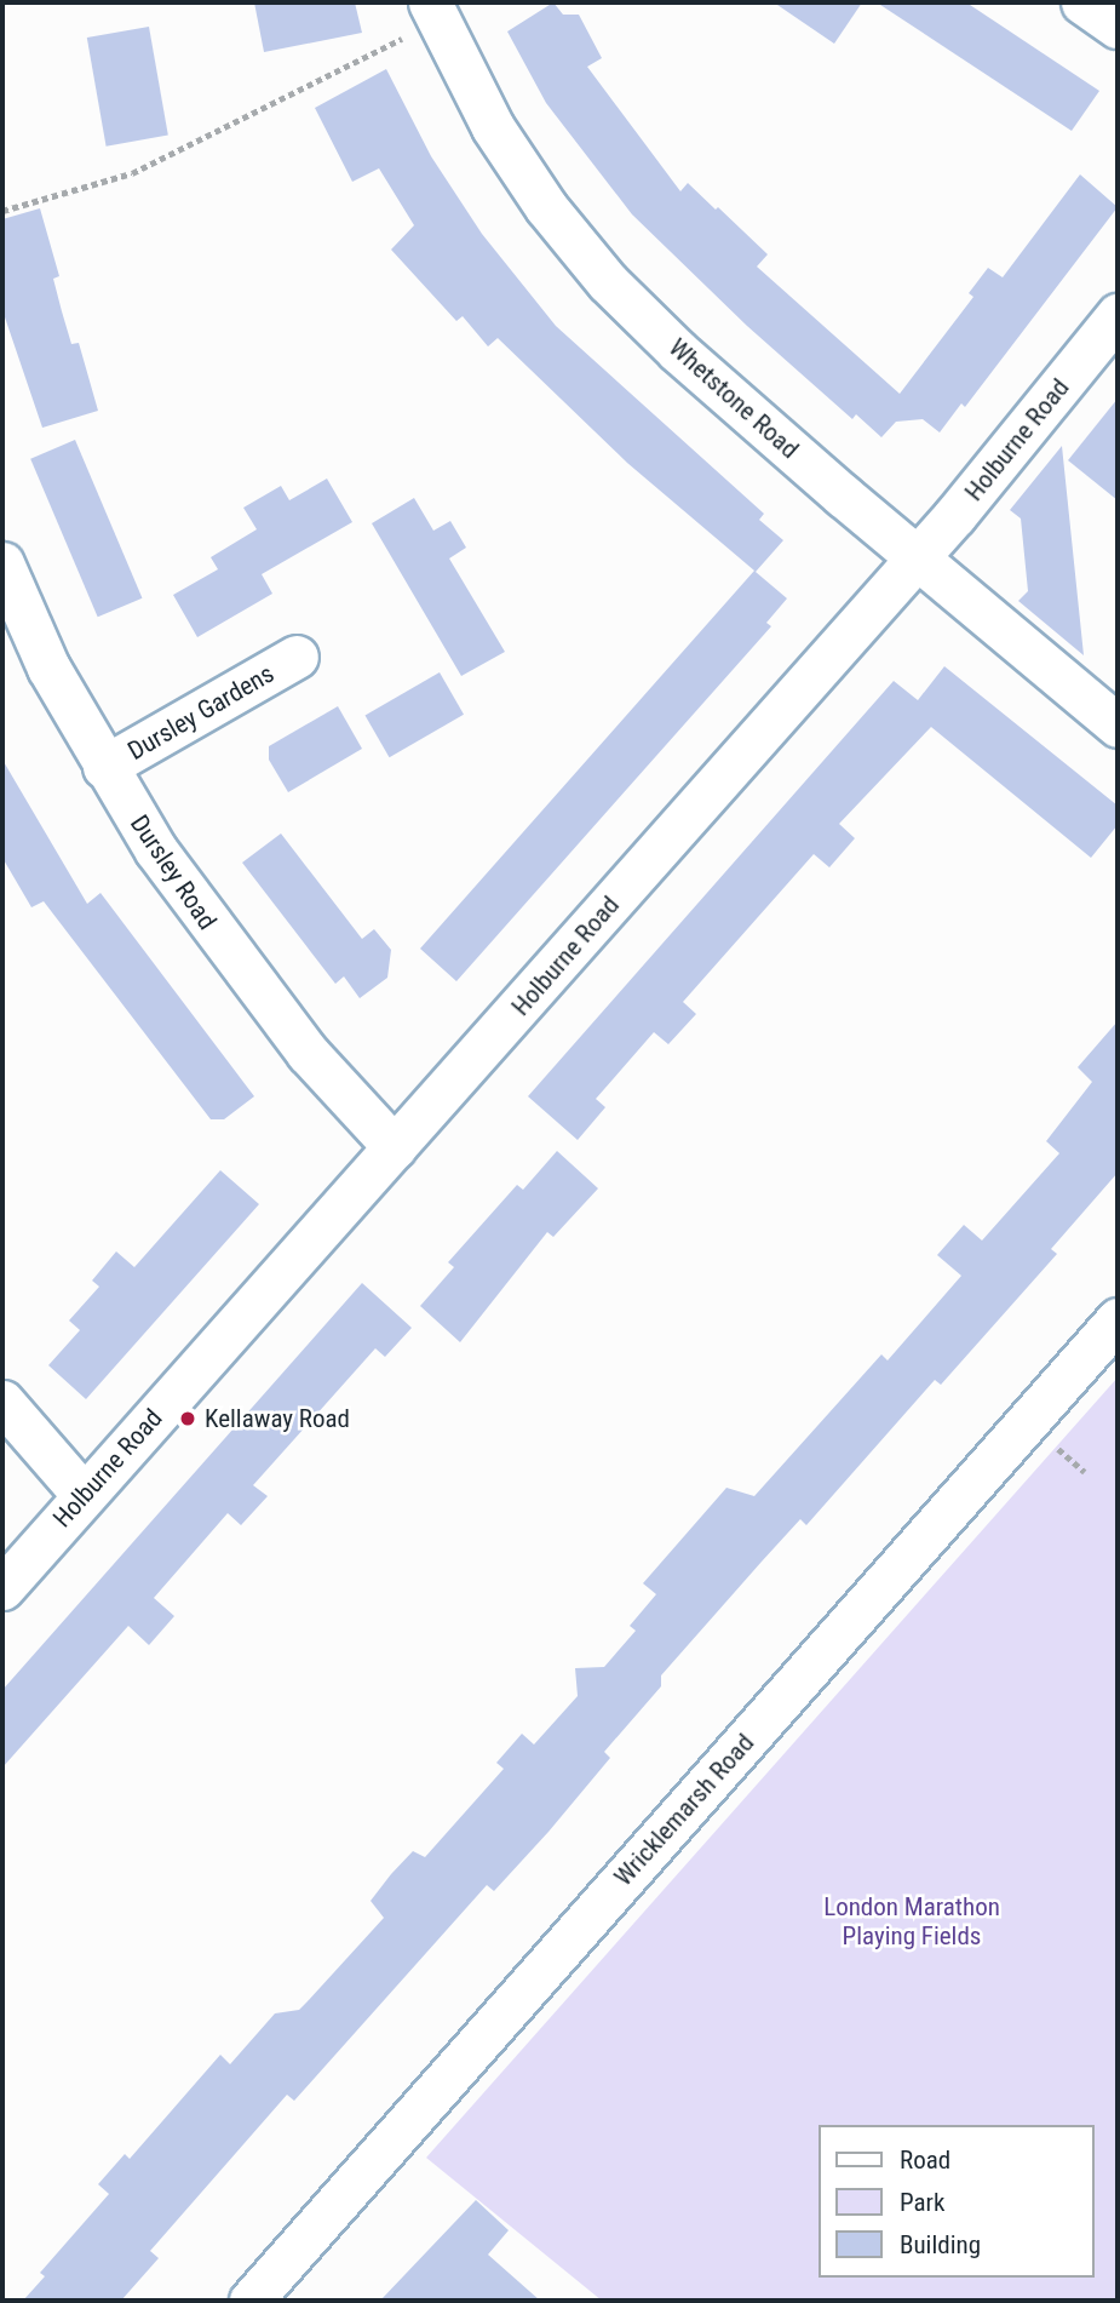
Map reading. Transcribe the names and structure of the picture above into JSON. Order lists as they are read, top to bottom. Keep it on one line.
{"streets":{"street":["Whetstone Road","Holburne Road","Dursley Gardens","Dursley Road","Wricklemarsh Road"]},"crossings":[["Whetstone Road","Holburne Road"],["Holburne Road","Dursley Road"],["Dursley Gardens","Dursley Road"]],"parks":["London Marathon Playing Fields"],"places":["Kellaway Road"],"legend":["Road","Park","Building"]}
